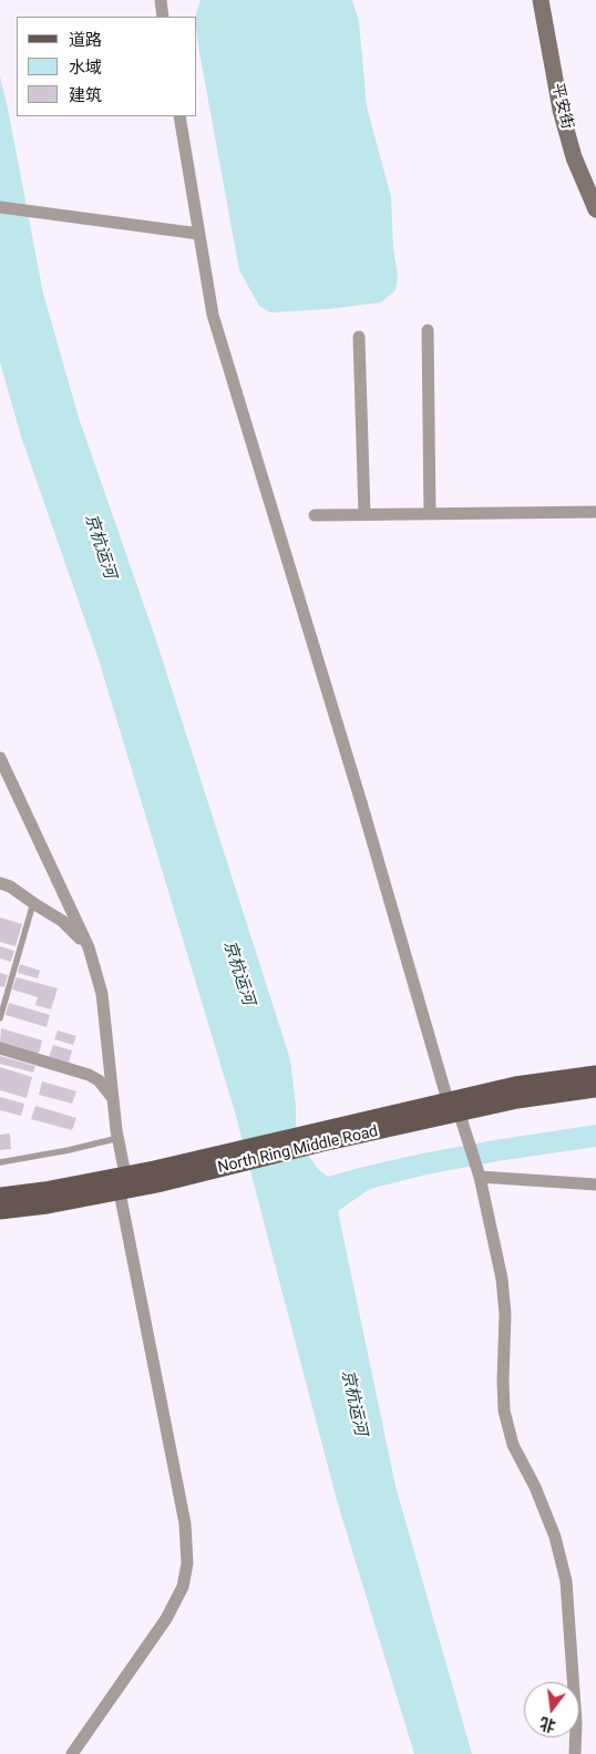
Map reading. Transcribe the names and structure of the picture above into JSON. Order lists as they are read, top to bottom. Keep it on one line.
{"streets":{"main road":["North Ring Middle Road"],"street":["平安街"]},"water":["京杭运河"],"legend":["道路","水域","建筑"],"north":"bottom"}
